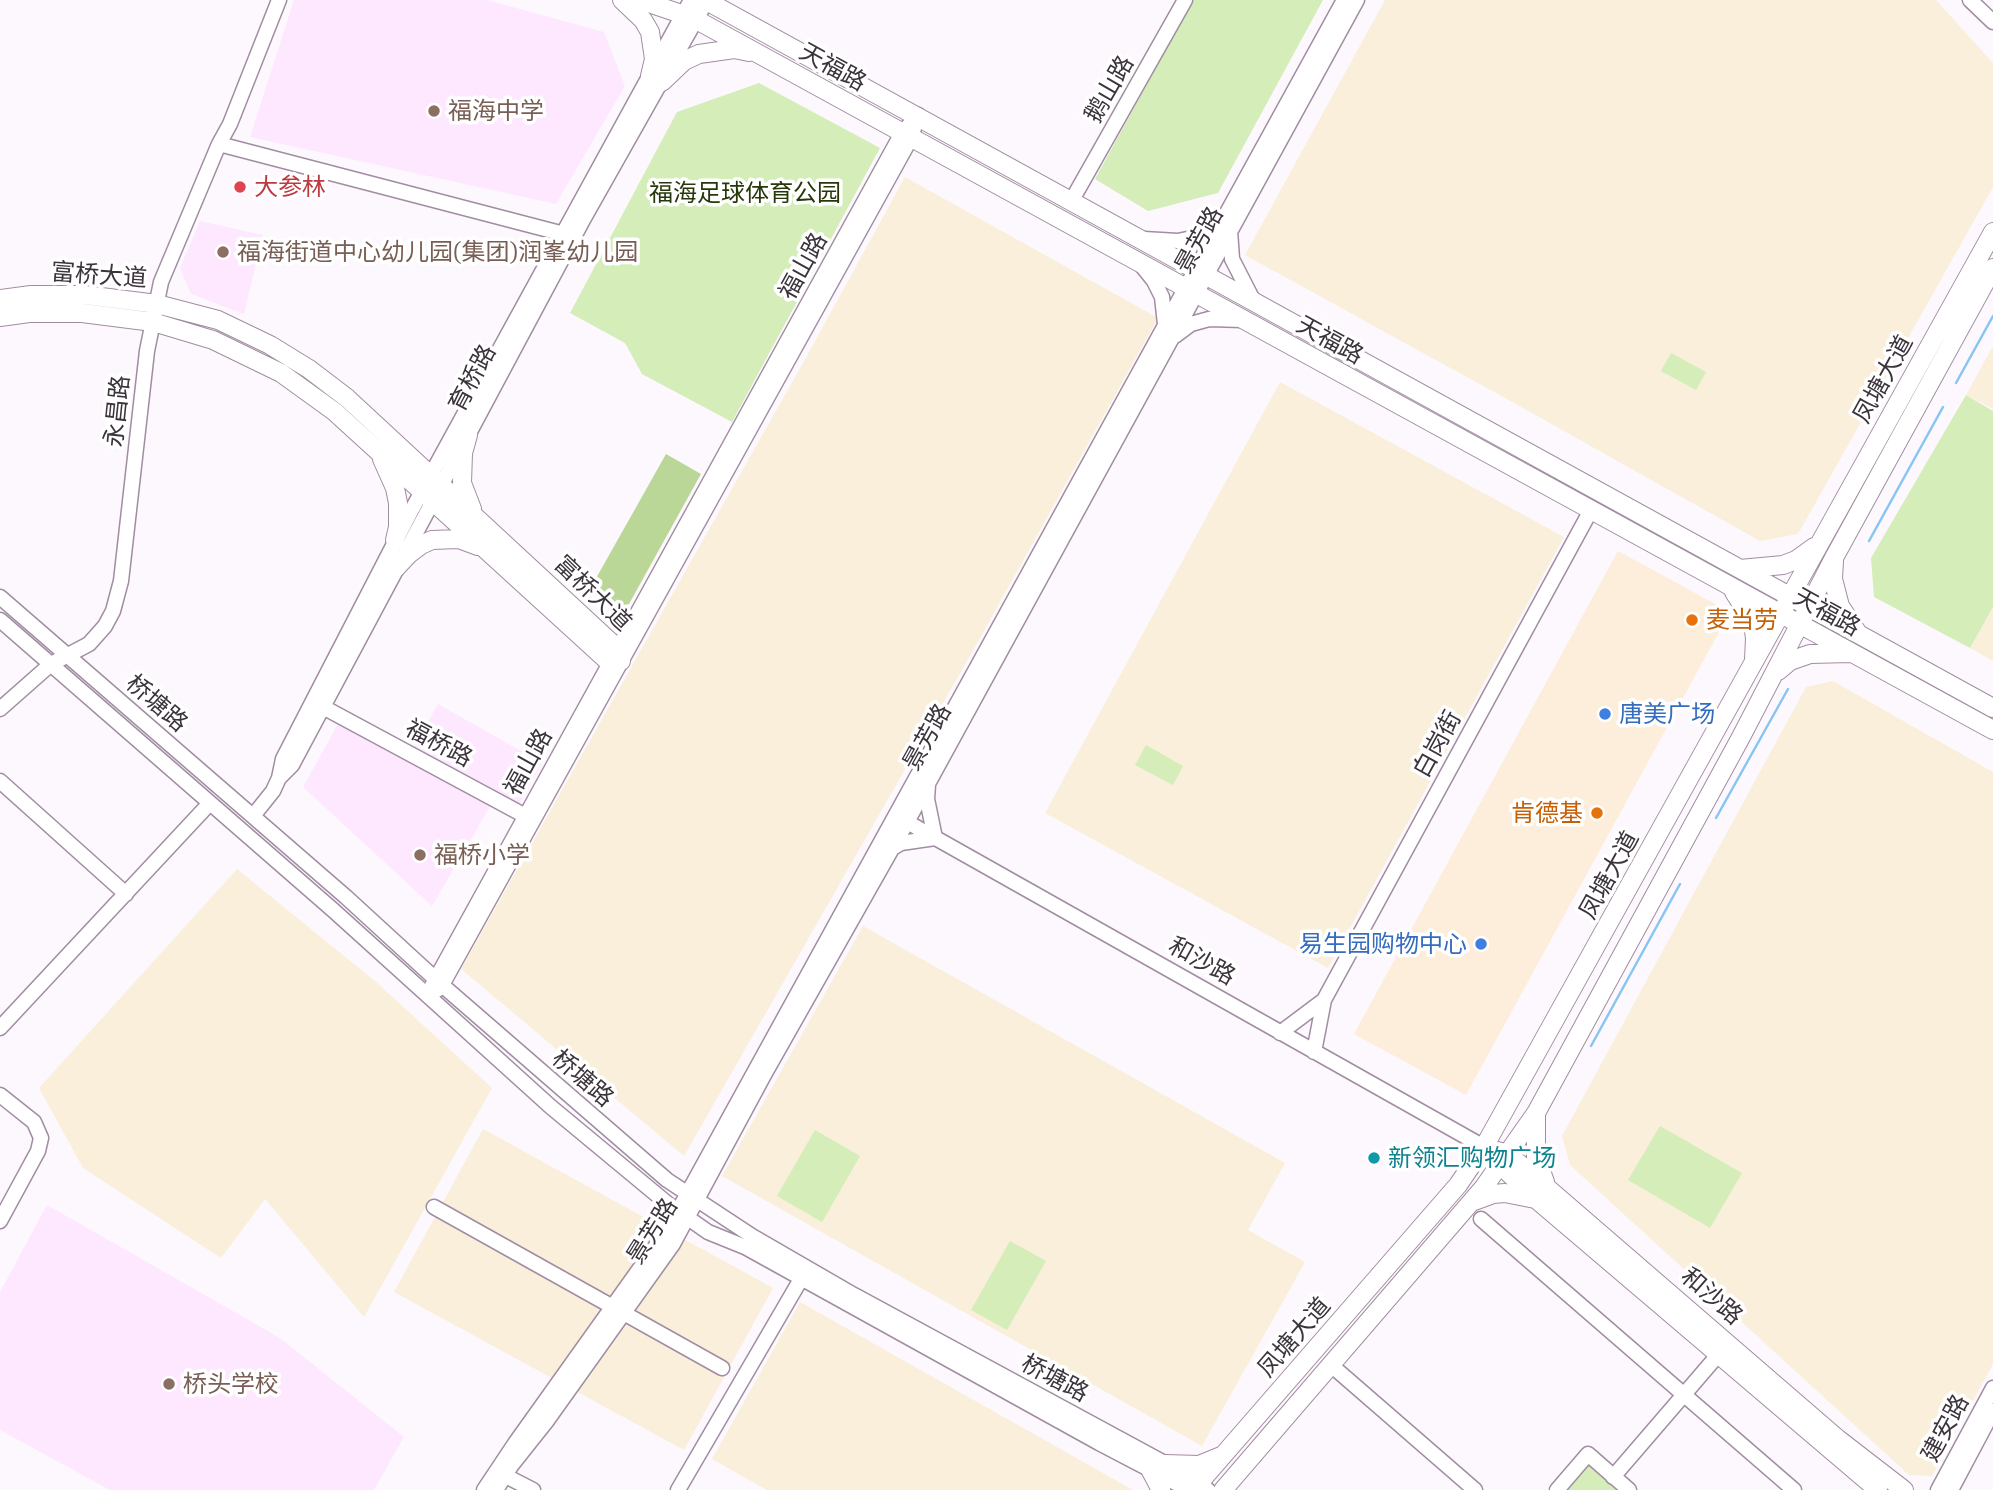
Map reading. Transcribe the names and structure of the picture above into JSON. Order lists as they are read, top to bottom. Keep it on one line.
{"streets":{"main road":["天福路","富桥大道","凤塘大道","和沙路"],"street":["鹅山路","景芳路","福山路","育桥路","永昌路","桥塘路","福桥路","白岗街","建安路"]},"crossings":[["天福路","鹅山路"],["天福路","景芳路"],["天福路","福山路"],["天福路","育桥路"],["天福路","凤塘大道"],["天福路","白岗街"],["景芳路","桥塘路"],["景芳路","和沙路"],["福山路","富桥大道"],["福山路","桥塘路"],["福山路","福桥路"],["富桥大道","育桥路"],["富桥大道","永昌路"],["育桥路","桥塘路"],["育桥路","福桥路"],["凤塘大道","桥塘路"],["凤塘大道","和沙路"],["永昌路","桥塘路"]],"parks":["福海足球体育公园"],"places":["福海中学","大参林","福海街道中心幼儿园(集团)润峯幼儿园","麦当劳","唐美广场","肯德基","福桥小学","易生园购物中心","新领汇购物广场","桥头学校"]}
